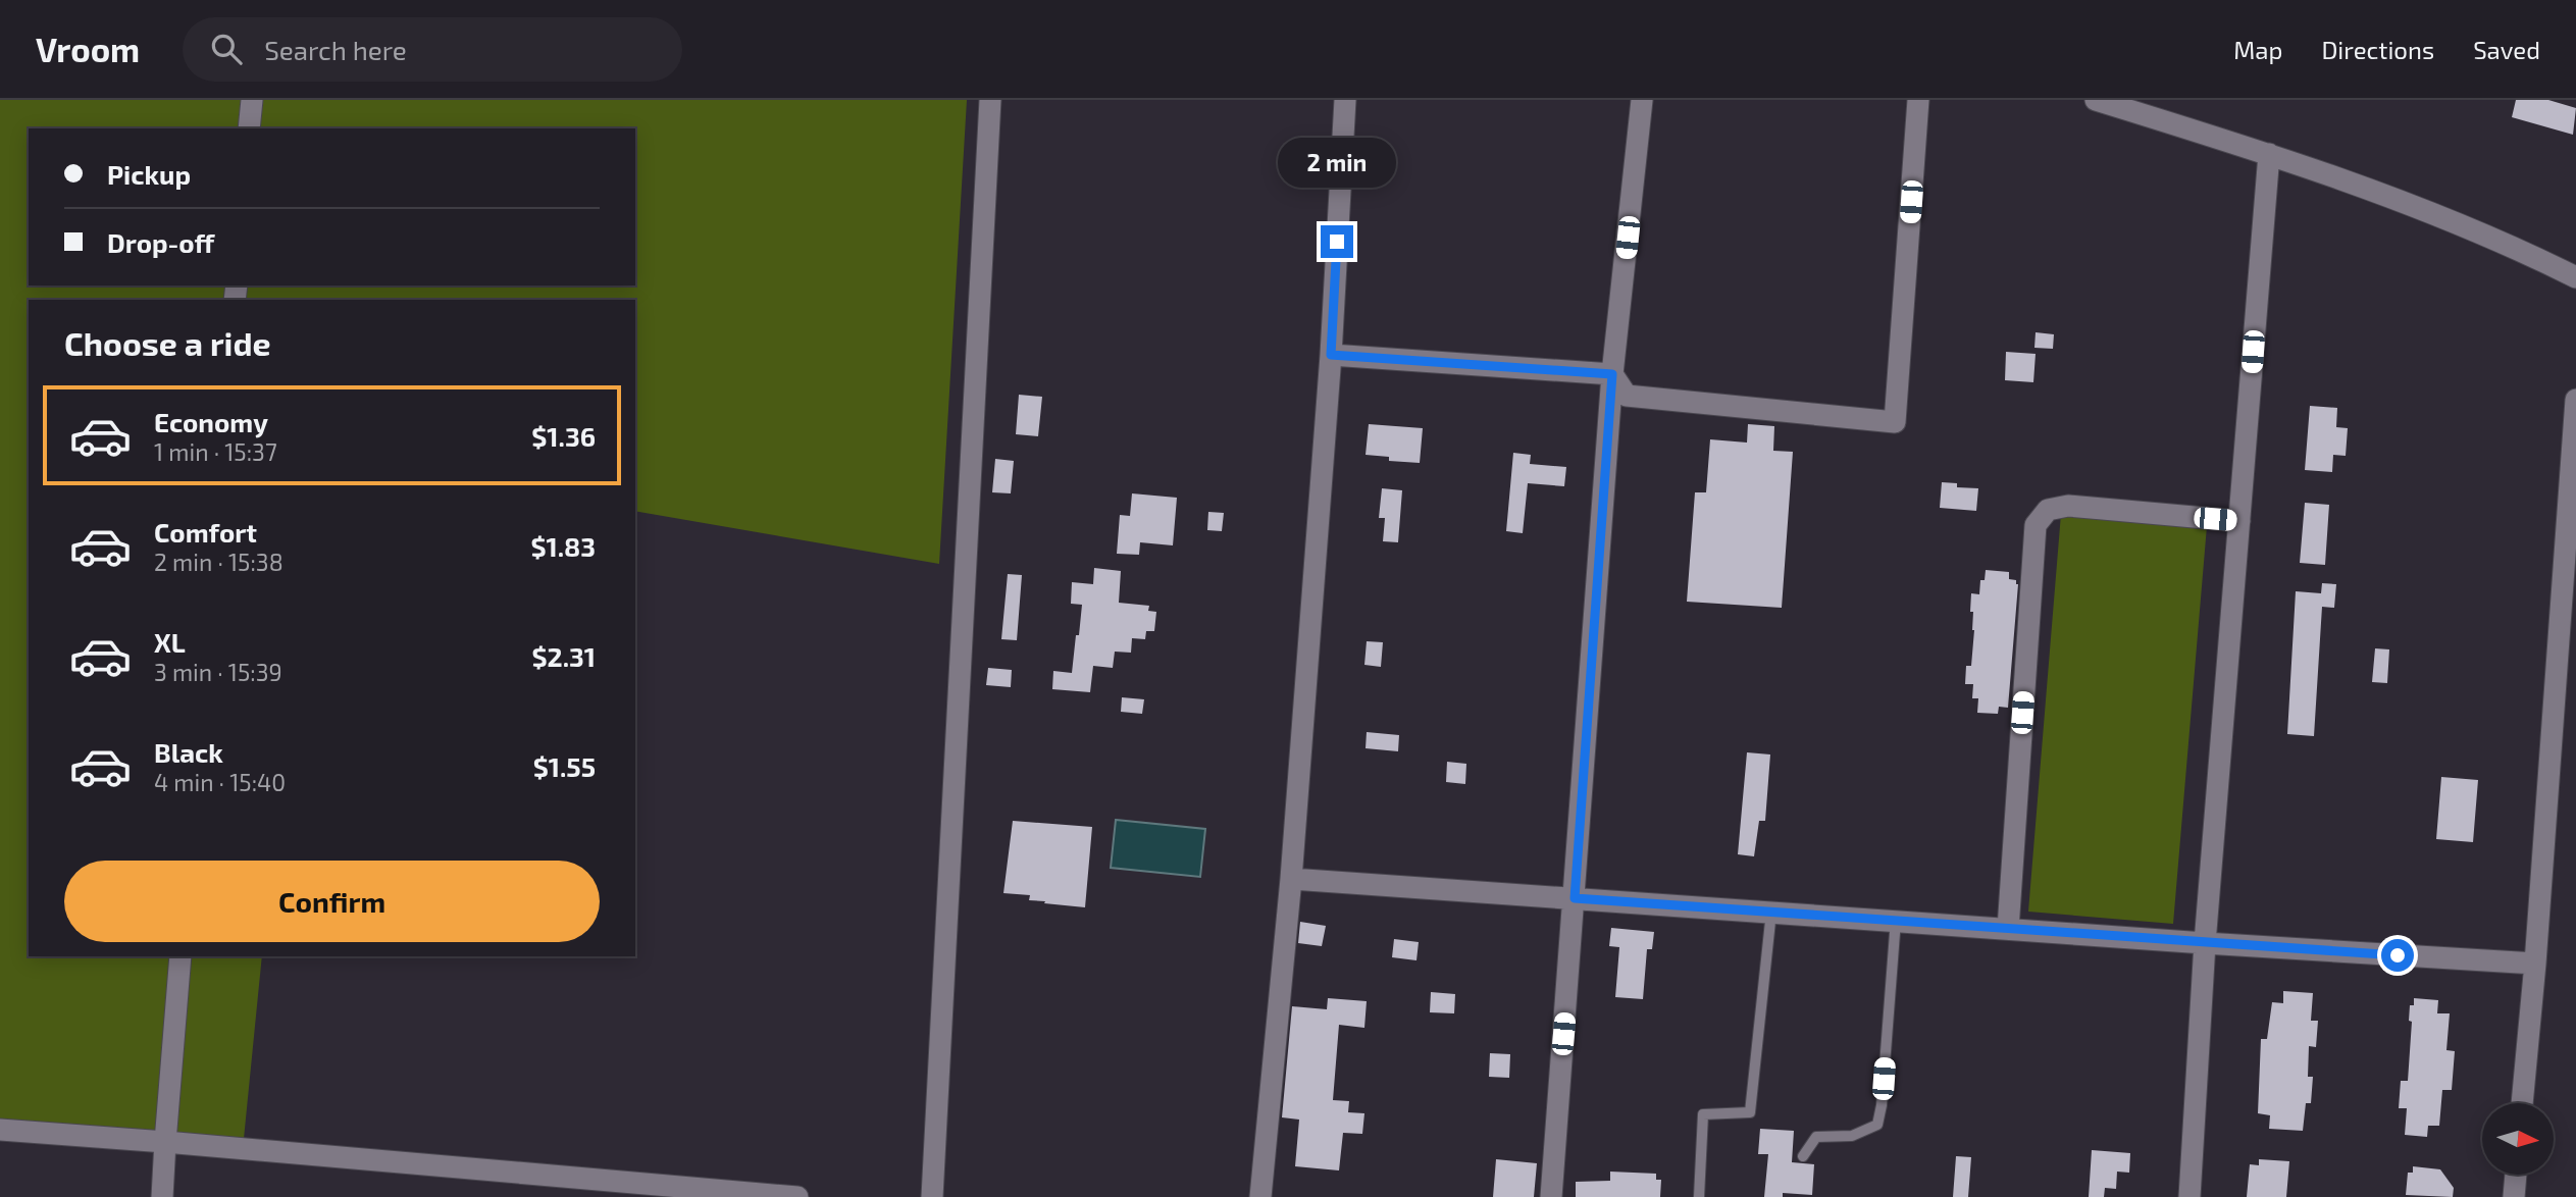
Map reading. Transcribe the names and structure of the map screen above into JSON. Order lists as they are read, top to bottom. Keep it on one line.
{"north":"right","page":{"header":"Vroom","search":"Search here","nav":["Map","Directions","Saved"],"banner":["Pickup","Drop-off"],"bubble":"2 min","heading":"Choose a ride","list":[{"name":"Economy","note":"1 min · 15:37","value":"$1.36"},{"name":"Comfort","note":"2 min · 15:38","value":"$1.83"},{"name":"XL","note":"3 min · 15:39","value":"$2.31"},{"name":"Black","note":"4 min · 15:40","value":"$1.55"}],"buttons":"Confirm"}}
